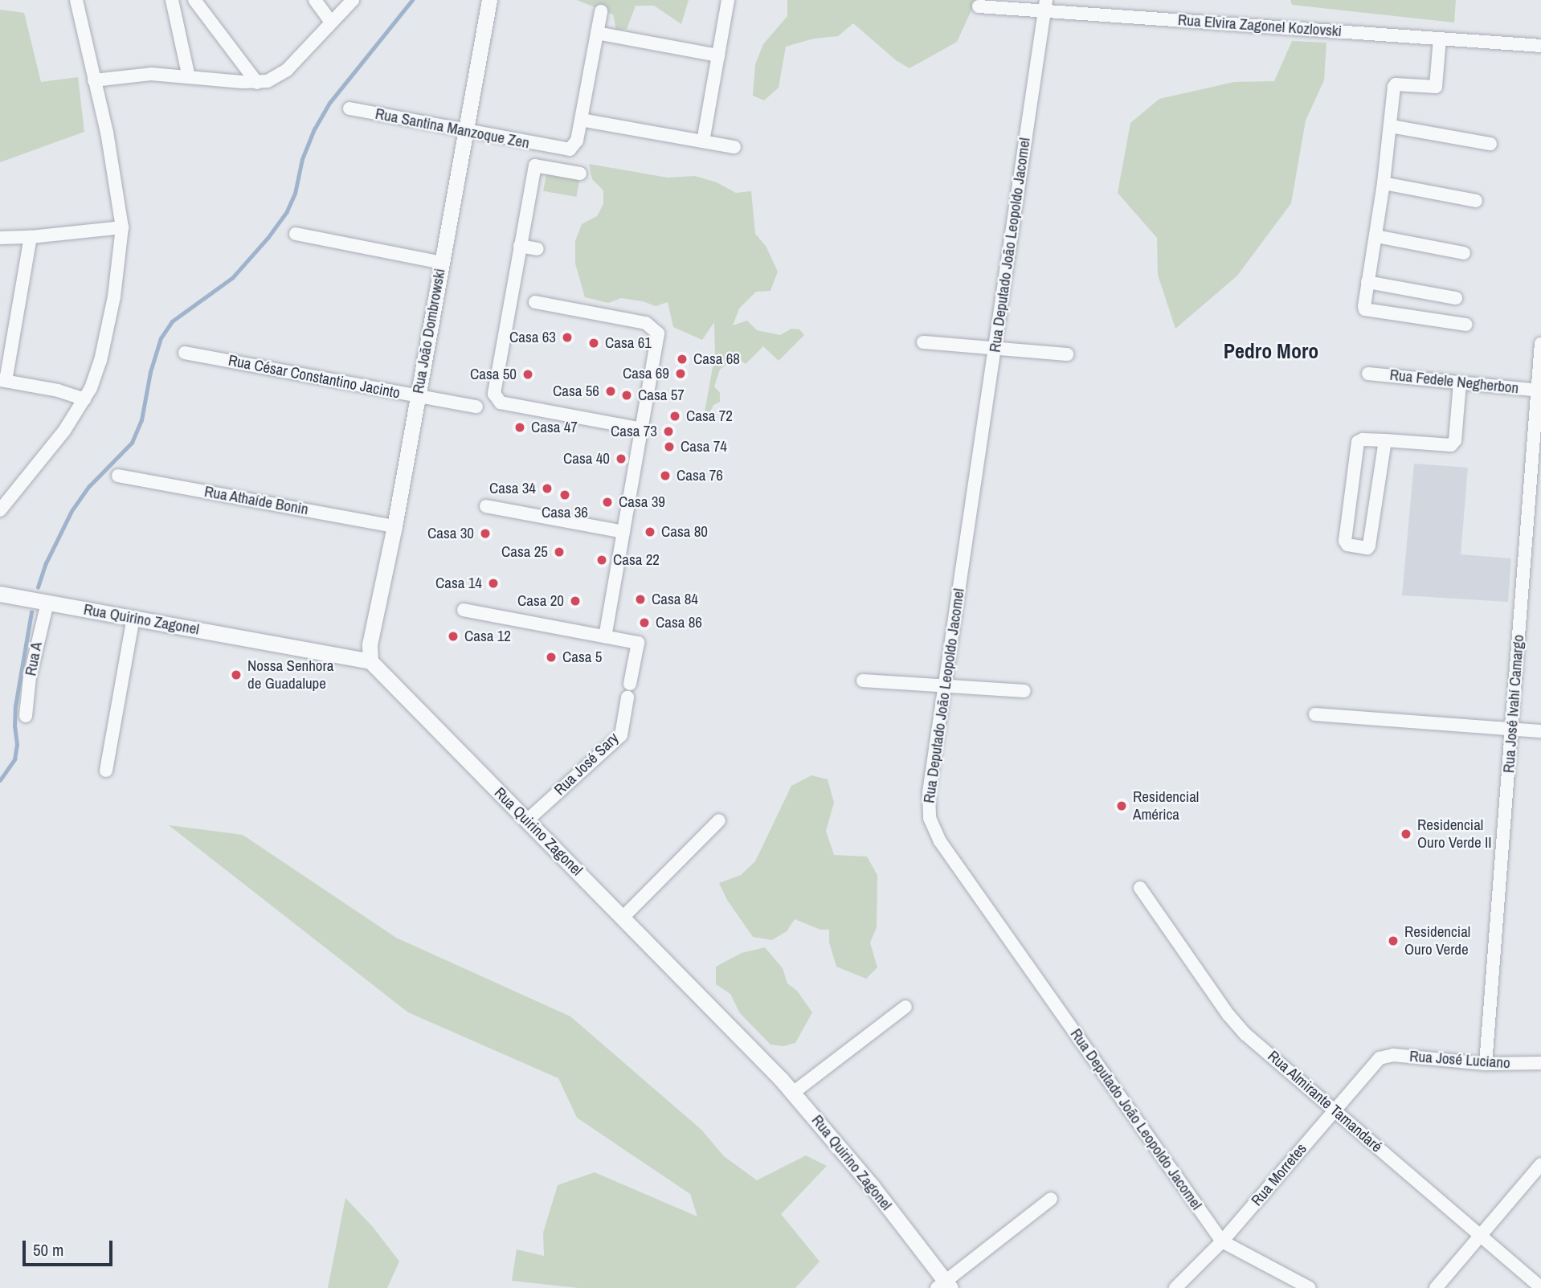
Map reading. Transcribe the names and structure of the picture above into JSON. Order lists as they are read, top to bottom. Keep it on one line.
{"streets":{"street":["Rua Elvira Zagonel Kozlovski","Rua Santina Manzoque Zen","Rua Deputado João Leopoldo Jacomel","Rua João Dombrowski","Rua César Constantino Jacinto","Rua Fedele Negherbon","Rua Athaíde Bonin","Rua Quirino Zagonel","Rua A","Rua José Ivahí Camargo","Rua José Sary","Rua José Luciano","Rua Almirante Tamandaré","Rua Morretes"]},"crossings":[["Rua Elvira Zagonel Kozlovski","Rua Deputado João Leopoldo Jacomel"],["Rua Santina Manzoque Zen","Rua João Dombrowski"],["Rua Deputado João Leopoldo Jacomel","Rua Morretes"],["Rua João Dombrowski","Rua César Constantino Jacinto"],["Rua João Dombrowski","Rua Athaíde Bonin"],["Rua João Dombrowski","Rua Quirino Zagonel"],["Rua Fedele Negherbon","Rua José Ivahí Camargo"],["Rua Quirino Zagonel","Rua A"],["Rua Quirino Zagonel","Rua José Sary"],["Rua José Ivahí Camargo","Rua José Luciano"],["Rua José Luciano","Rua Morretes"],["Rua Almirante Tamandaré","Rua Morretes"]],"districts":["Pedro Moro"],"places":["Casa 63","Casa 61","Casa 68","Casa 69","Casa 50","Casa 56","Casa 57","Casa 72","Casa 47","Casa 73","Casa 74","Casa 40","Casa 76","Casa 34","Casa 36","Casa 39","Casa 80","Casa 30","Casa 25","Casa 22","Casa 14","Casa 84","Casa 20","Casa 86","Casa 12","Casa 5","Nossa Senhora de Guadalupe","Residencial América","Residencial Ouro Verde II","Residencial Ouro Verde"],"scale_bar":"50 m"}
